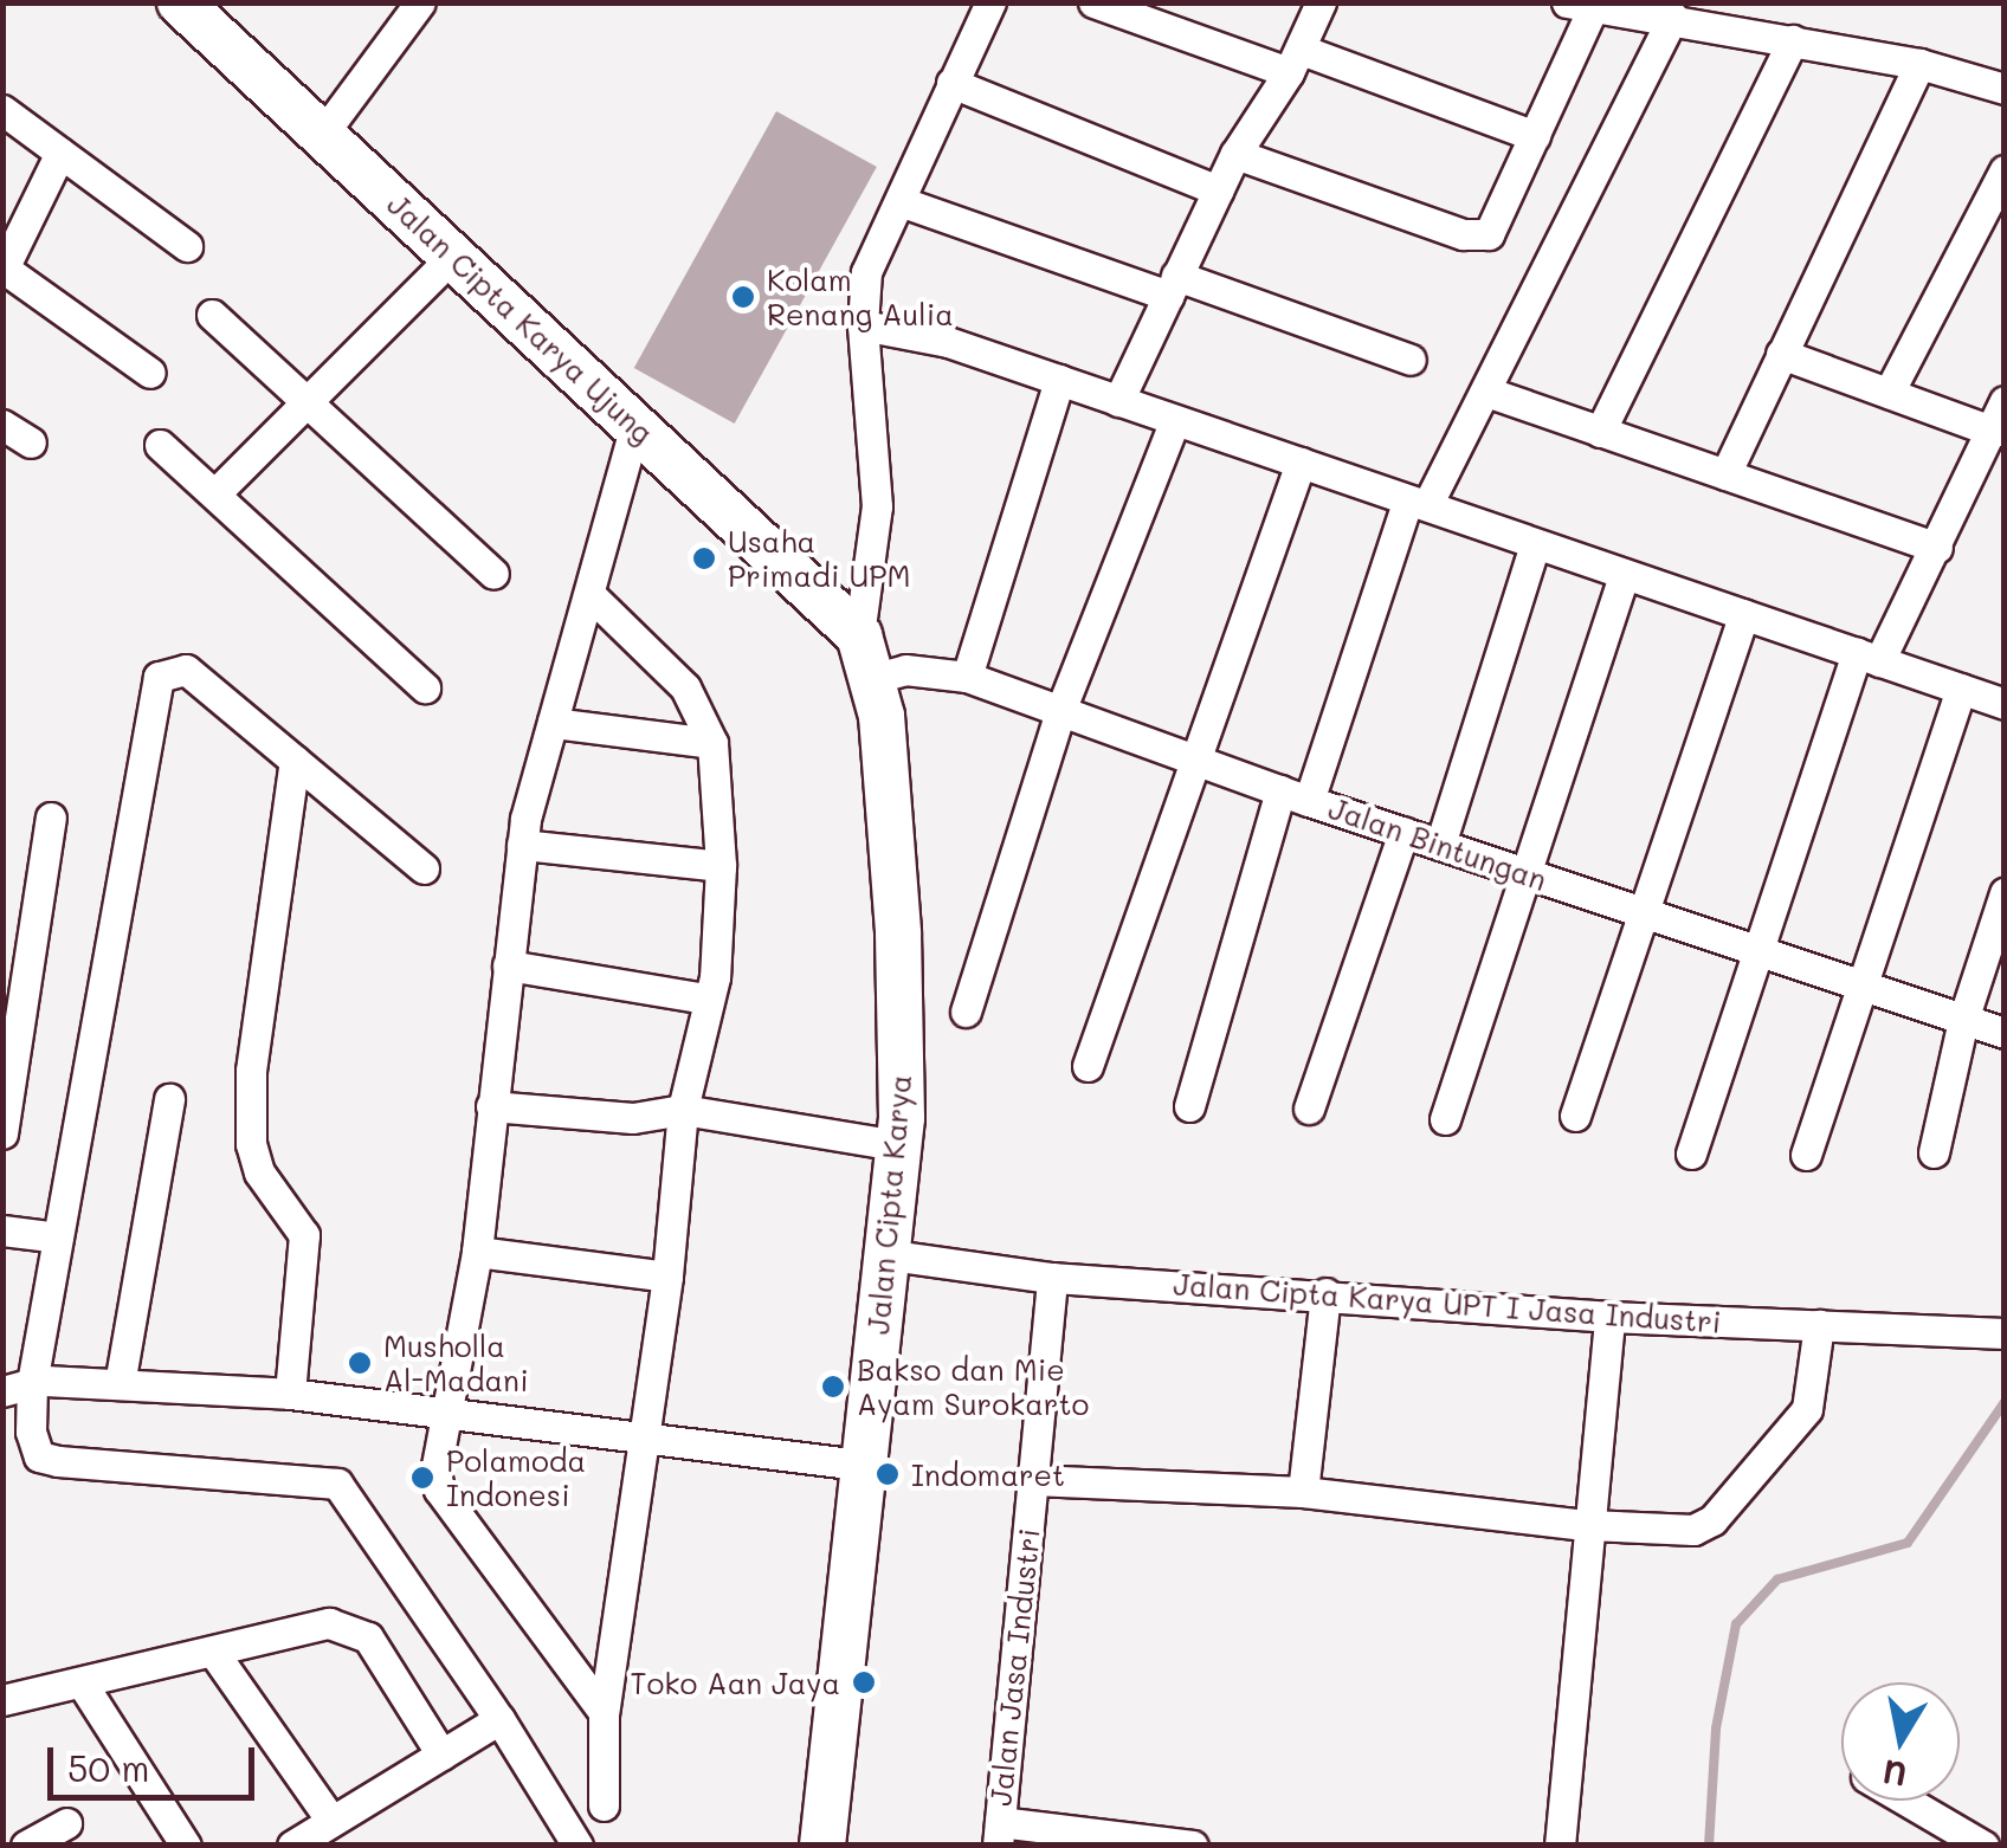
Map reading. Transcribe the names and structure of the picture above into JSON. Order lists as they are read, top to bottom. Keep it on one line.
{"streets":{"main road":["Jalan Cipta Karya Ujung","Jalan Cipta Karya"],"street":["Jalan Bintungan","Jalan Cipta Karya UPT I Jasa Industri","Jalan Jasa Industri"]},"crossings":[["Jalan Cipta Karya Ujung","Jalan Cipta Karya"],["Jalan Bintungan","Jalan Cipta Karya"],["Jalan Cipta Karya","Jalan Cipta Karya UPT I Jasa Industri"],["Jalan Cipta Karya UPT I Jasa Industri","Jalan Jasa Industri"]],"places":["Kolam Renang Aulia","Usaha Primadi UPM","Musholla Al-Madani","Bakso dan Mie Ayam Surokarto","Indomaret","Polamoda Indonesi","Toko Aan Jaya"],"scale_bar":"50 m","north":"bottom"}
